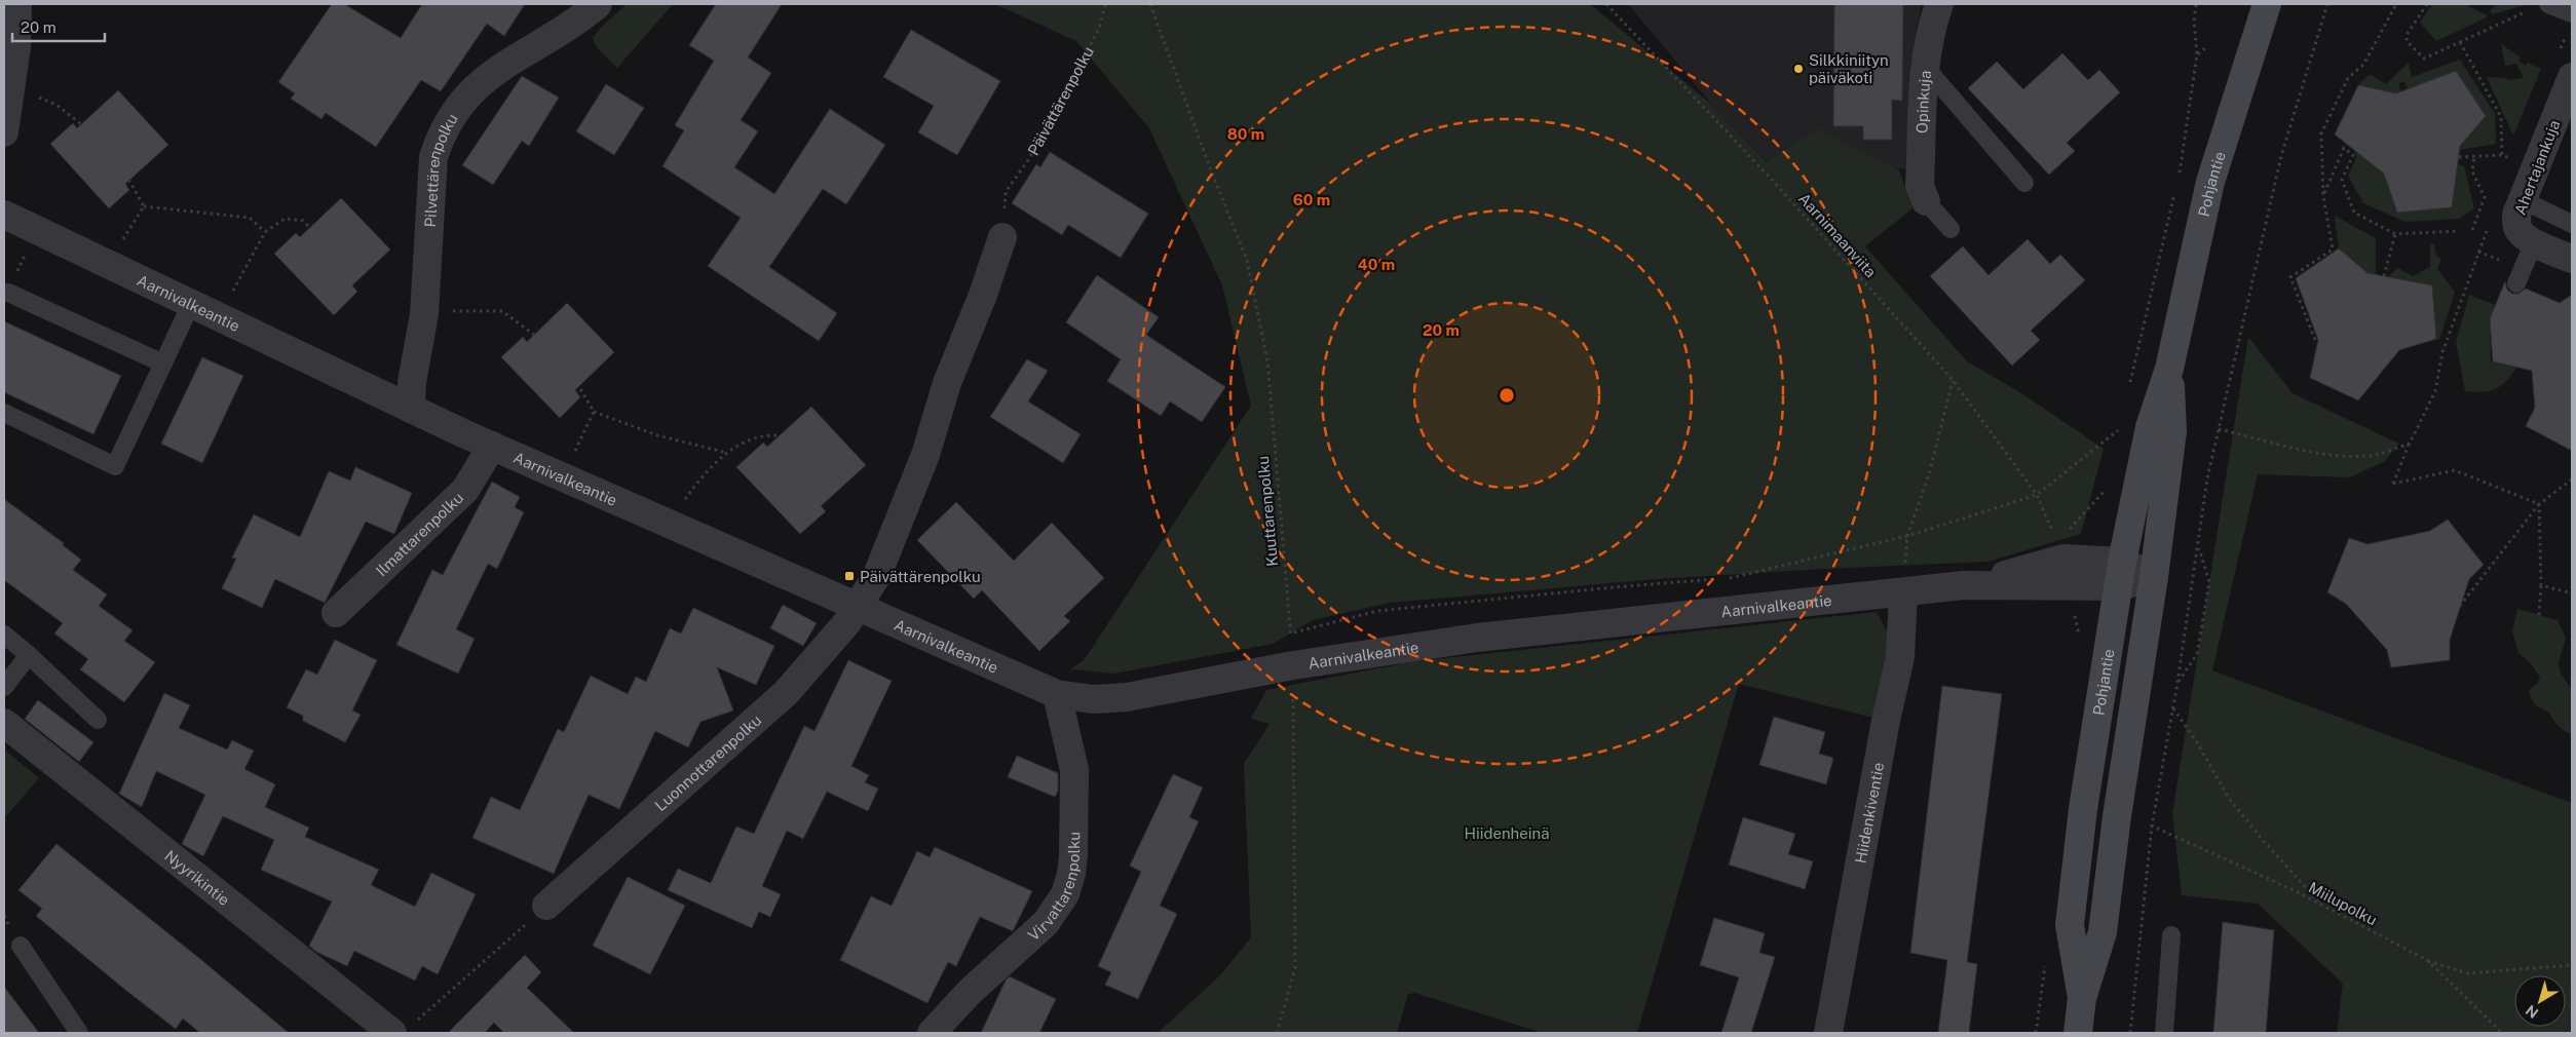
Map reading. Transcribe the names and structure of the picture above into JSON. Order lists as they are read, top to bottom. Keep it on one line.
{"streets":{"main road":["Pohjantie"],"street":["Opinkuja","Ahertajankuja","Pilvettärenpolku","Aarnivalkeantie","Ilmattarenpolku","Luonnottarenpolku","Hiidenkiventie","Nyyrikintie","Virvattarenpolku"],"path":["Päivättärenpolku","Aarnimaanviita","Kuuttarenpolku","Miilupolku"]},"crossings":[["Pilvettärenpolku","Aarnivalkeantie"],["Pohjantie","Aarnivalkeantie"],["Aarnimaanviita","Aarnivalkeantie"],["Aarnivalkeantie","Kuuttarenpolku"],["Aarnivalkeantie","Ilmattarenpolku"],["Aarnivalkeantie","Luonnottarenpolku"],["Aarnivalkeantie","Hiidenkiventie"],["Aarnivalkeantie","Virvattarenpolku"]],"parks":["Hiidenheinä"],"places":{"other":["Silkkiniityn päiväkoti"],"transit":["Päivättärenpolku"]},"scale_bar":"20 m","north":"bottom left","rings":["80 m","60 m","40 m","20 m"]}
